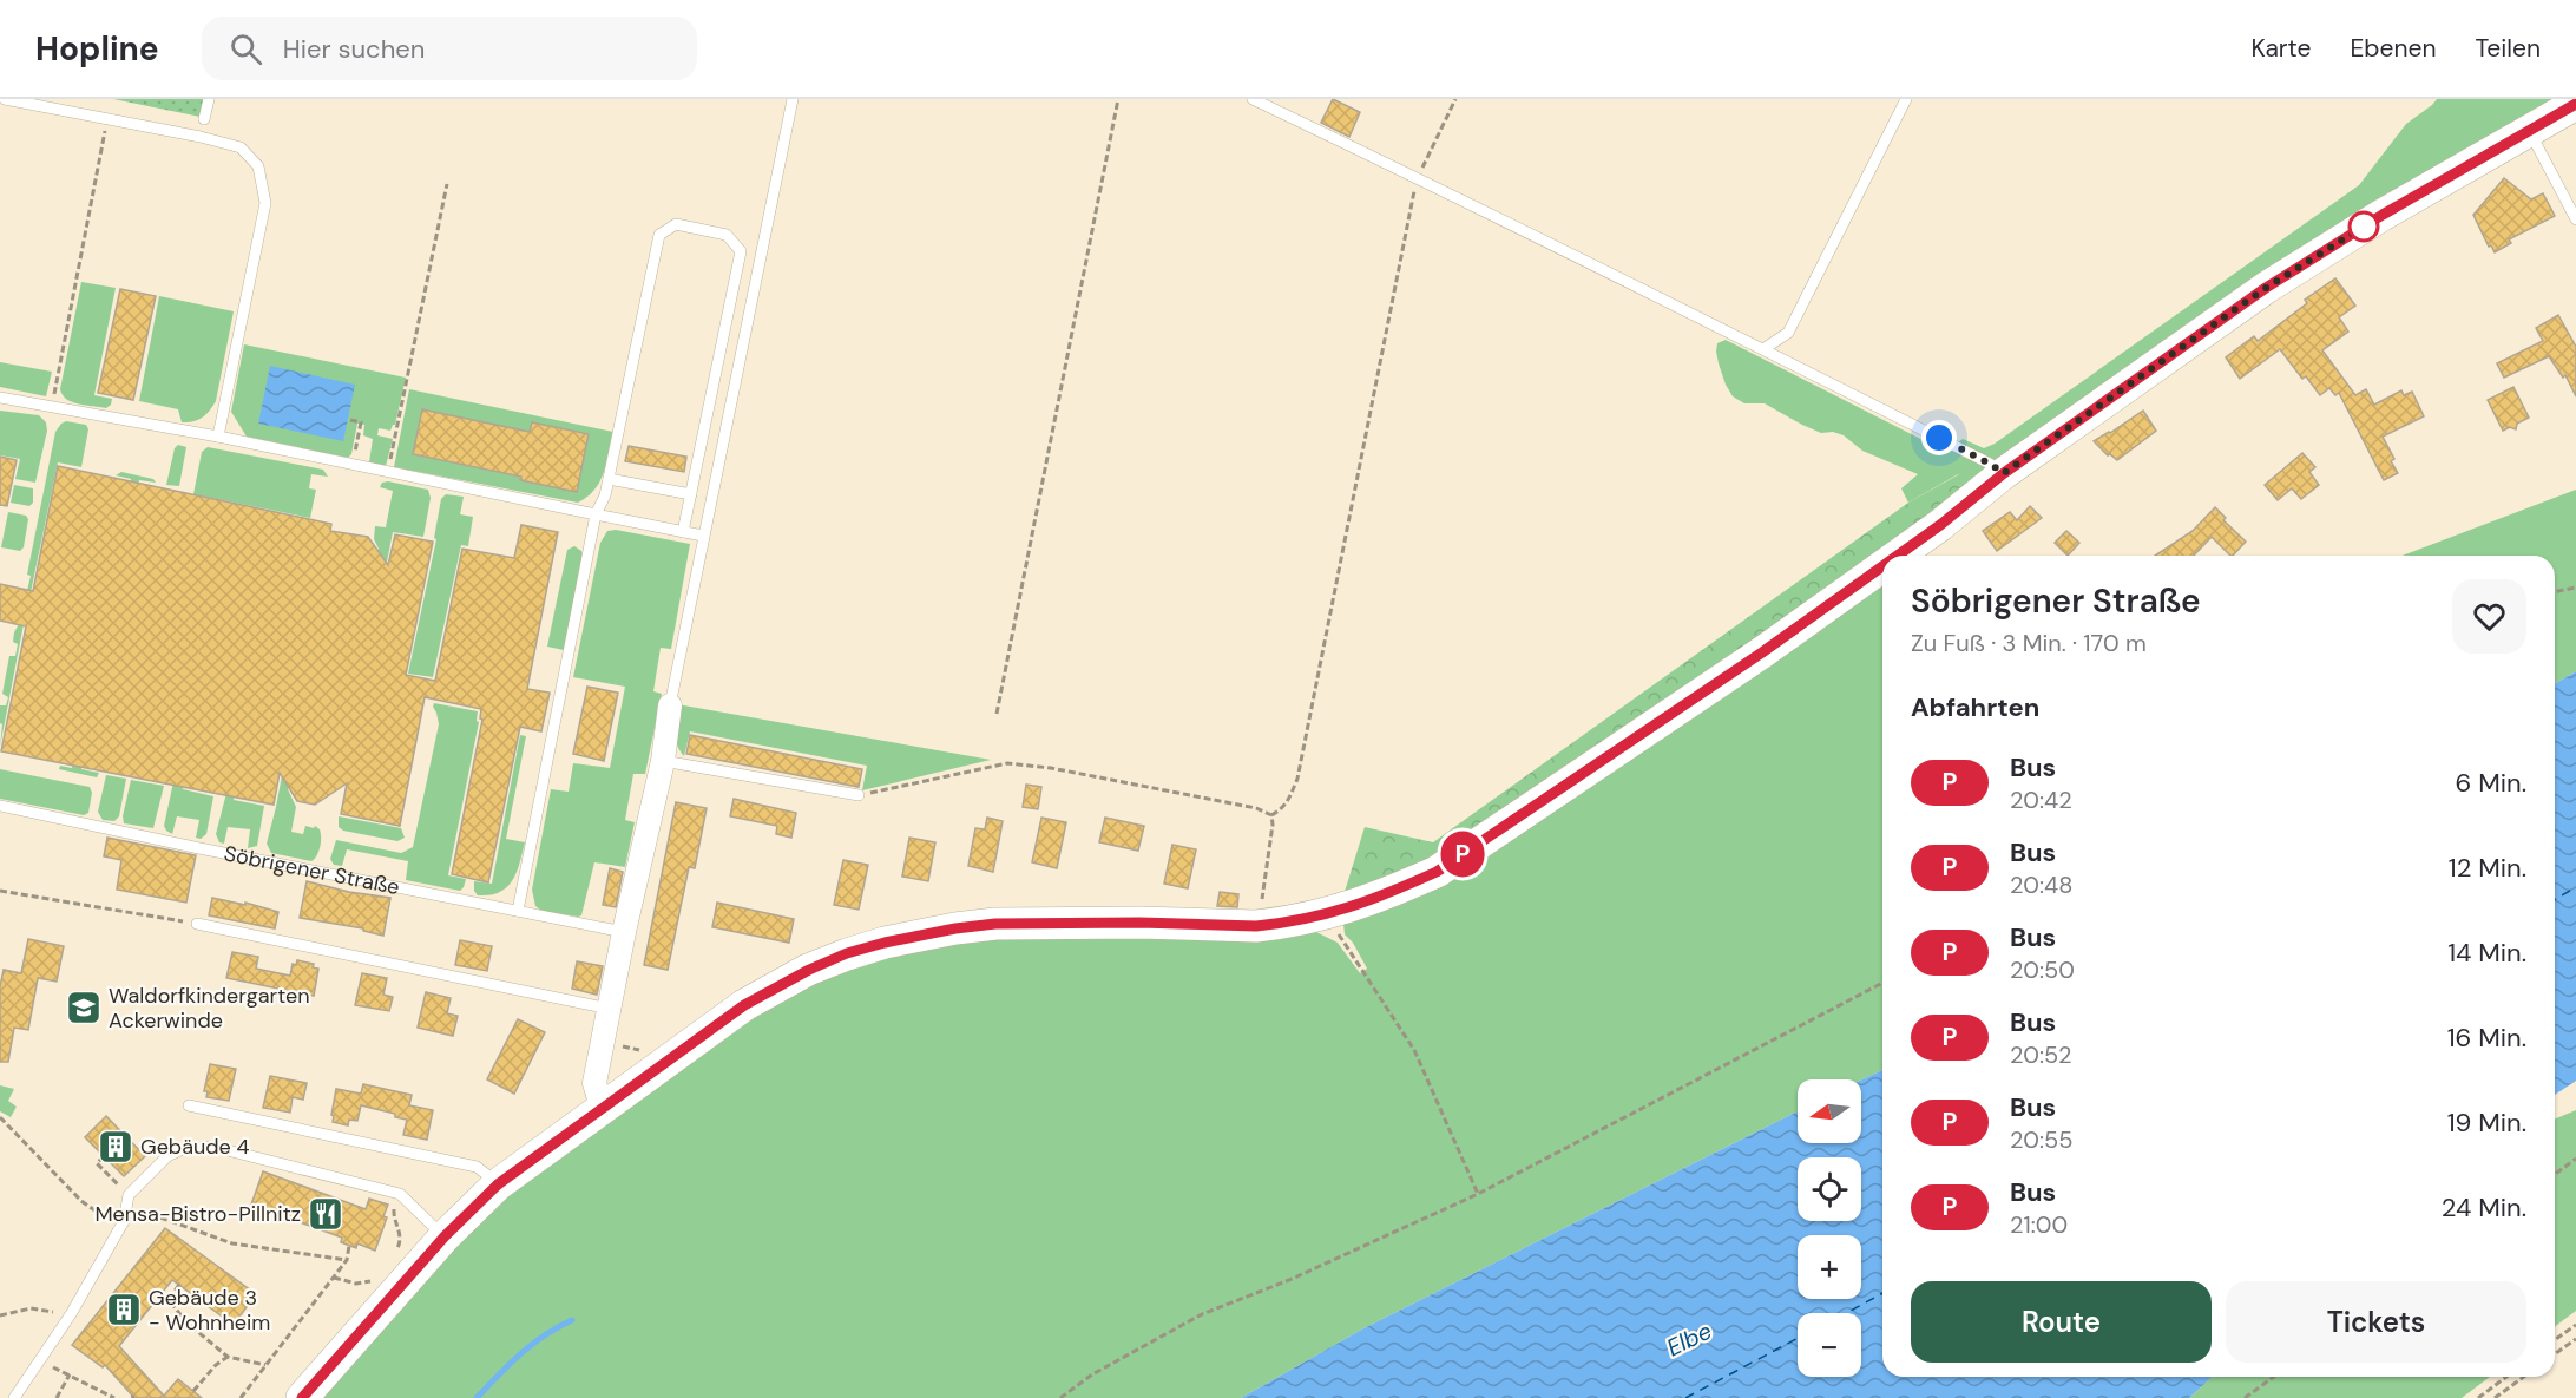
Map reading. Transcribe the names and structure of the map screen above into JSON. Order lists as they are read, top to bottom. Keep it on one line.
{"streets":{"lane":["Söbrigener Straße"]},"water":["Elbe"],"places":{"school or university":["Waldorfkindergarten Ackerwinde"],"building":["Gebäude 4","Gebäude 3 - Wohnheim"],"restaurant":["Mensa-Bistro-Pillnitz"]},"lines":["bus line P"],"north":"left","page":{"header":"Hopline","search":"Hier suchen","nav":["Karte","Ebenen","Teilen"],"on_map":"P","heading":[["Söbrigener Straße","Zu Fuß · 3 Min. · 170 m"],"Abfahrten"],"list":[{"mark":"P","name":"Bus","note":"20:42","value":"6 Min."},{"mark":"P","name":"Bus","note":"20:48","value":"12 Min."},{"mark":"P","name":"Bus","note":"20:50","value":"14 Min."},{"mark":"P","name":"Bus","note":"20:52","value":"16 Min."},{"mark":"P","name":"Bus","note":"20:55","value":"19 Min."},{"mark":"P","name":"Bus","note":"21:00","value":"24 Min."}],"map_buttons":["+","−"],"buttons":["Route","Tickets"]}}
